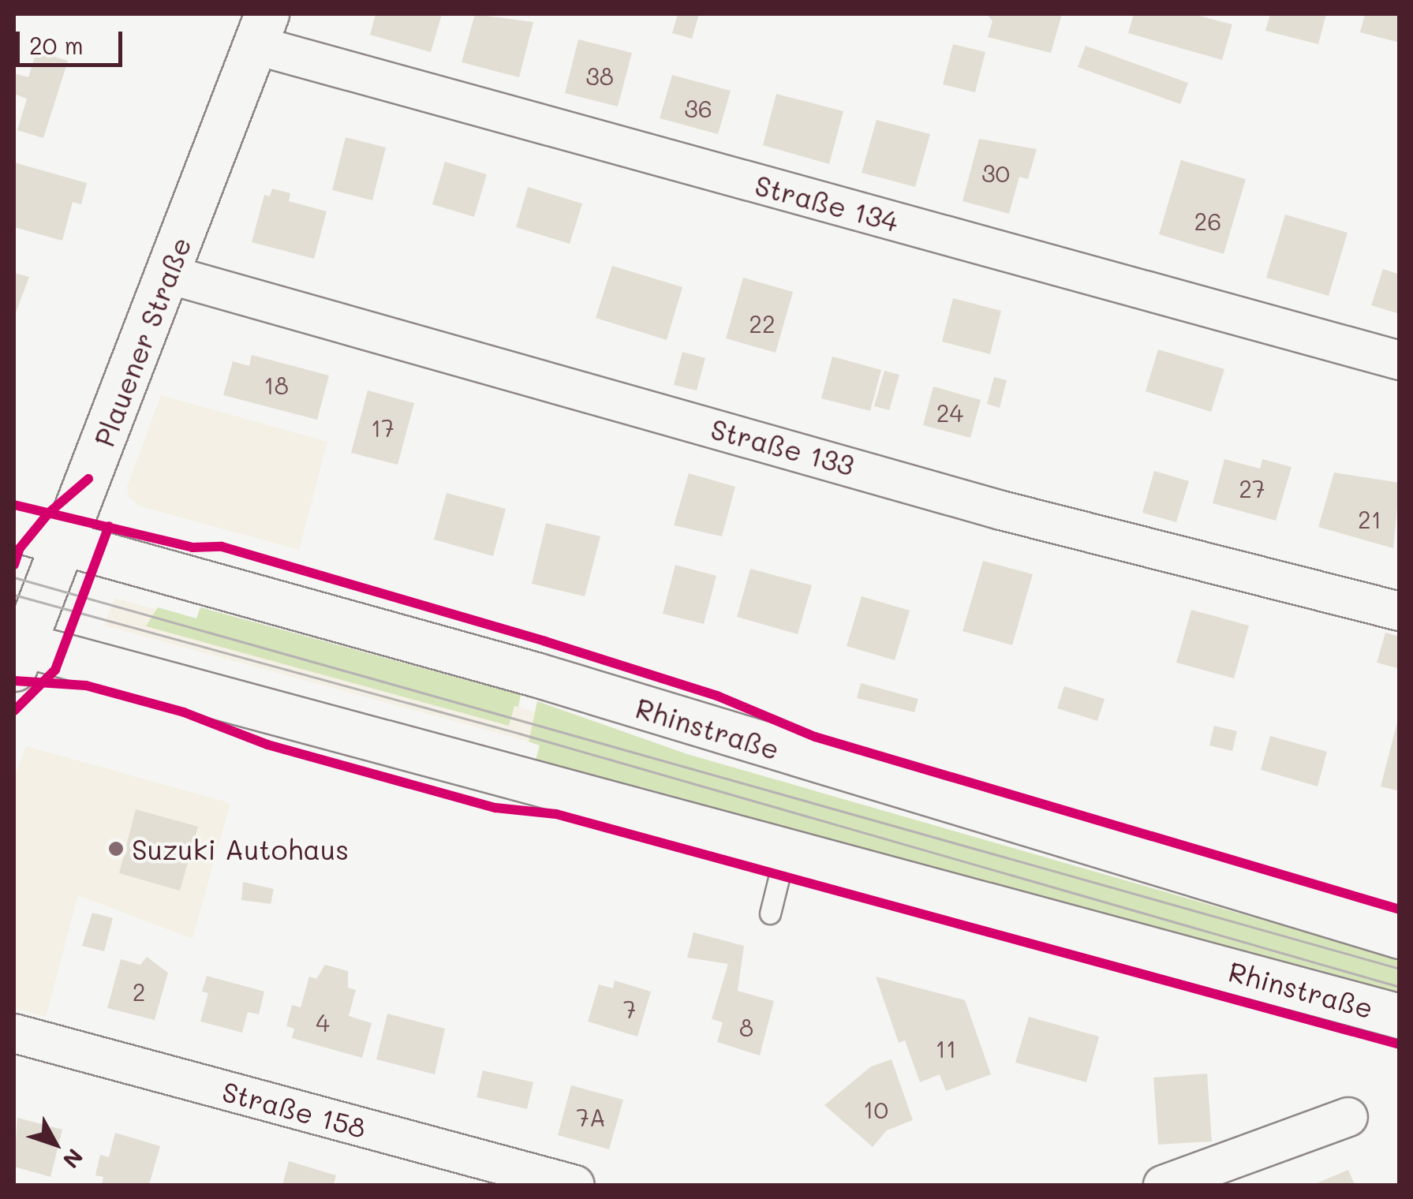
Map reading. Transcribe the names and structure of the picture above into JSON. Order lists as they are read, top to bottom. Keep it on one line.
{"streets":{"main road":["Plauener Straße","Rhinstraße"],"street":["Straße 134","Straße 133","Straße 158"]},"crossings":[["Straße 134","Plauener Straße"],["Plauener Straße","Straße 133"],["Plauener Straße","Rhinstraße"]],"places":["Suzuki Autohaus"],"house_numbers":["38","36","30","26","22","18","24","17","27","21","2","7","4","8","11","10","7A"],"scale_bar":"20 m","north":"bottom right"}
